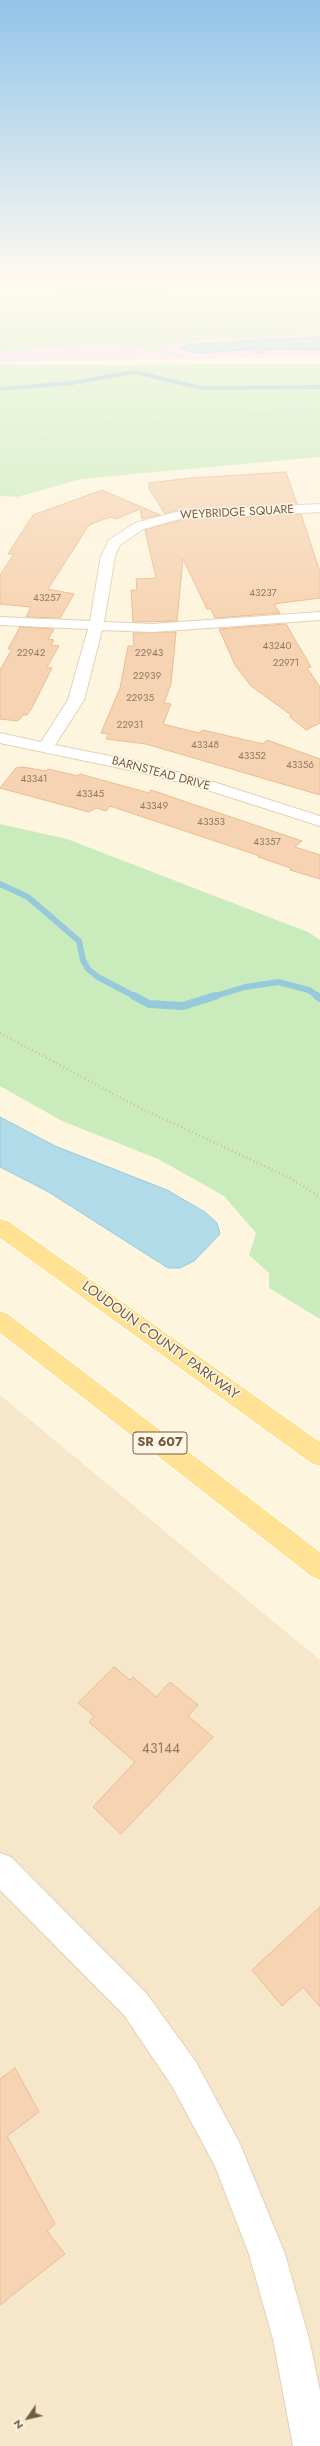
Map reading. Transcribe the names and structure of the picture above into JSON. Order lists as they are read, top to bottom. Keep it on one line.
{"streets":{"main road":["LOUDOUN COUNTY PARKWAY","SR 607"],"street":["WEYBRIDGE SQUARE","BARNSTEAD DRIVE"]},"crossings":[["WEYBRIDGE SQUARE","BARNSTEAD DRIVE"]],"house_numbers":["43237","43257","43240","22942","22943","22971","22939","22935","22931","43348","43352","43356","43341","43345","43349","43353","43357","43144"],"north":"bottom left"}
